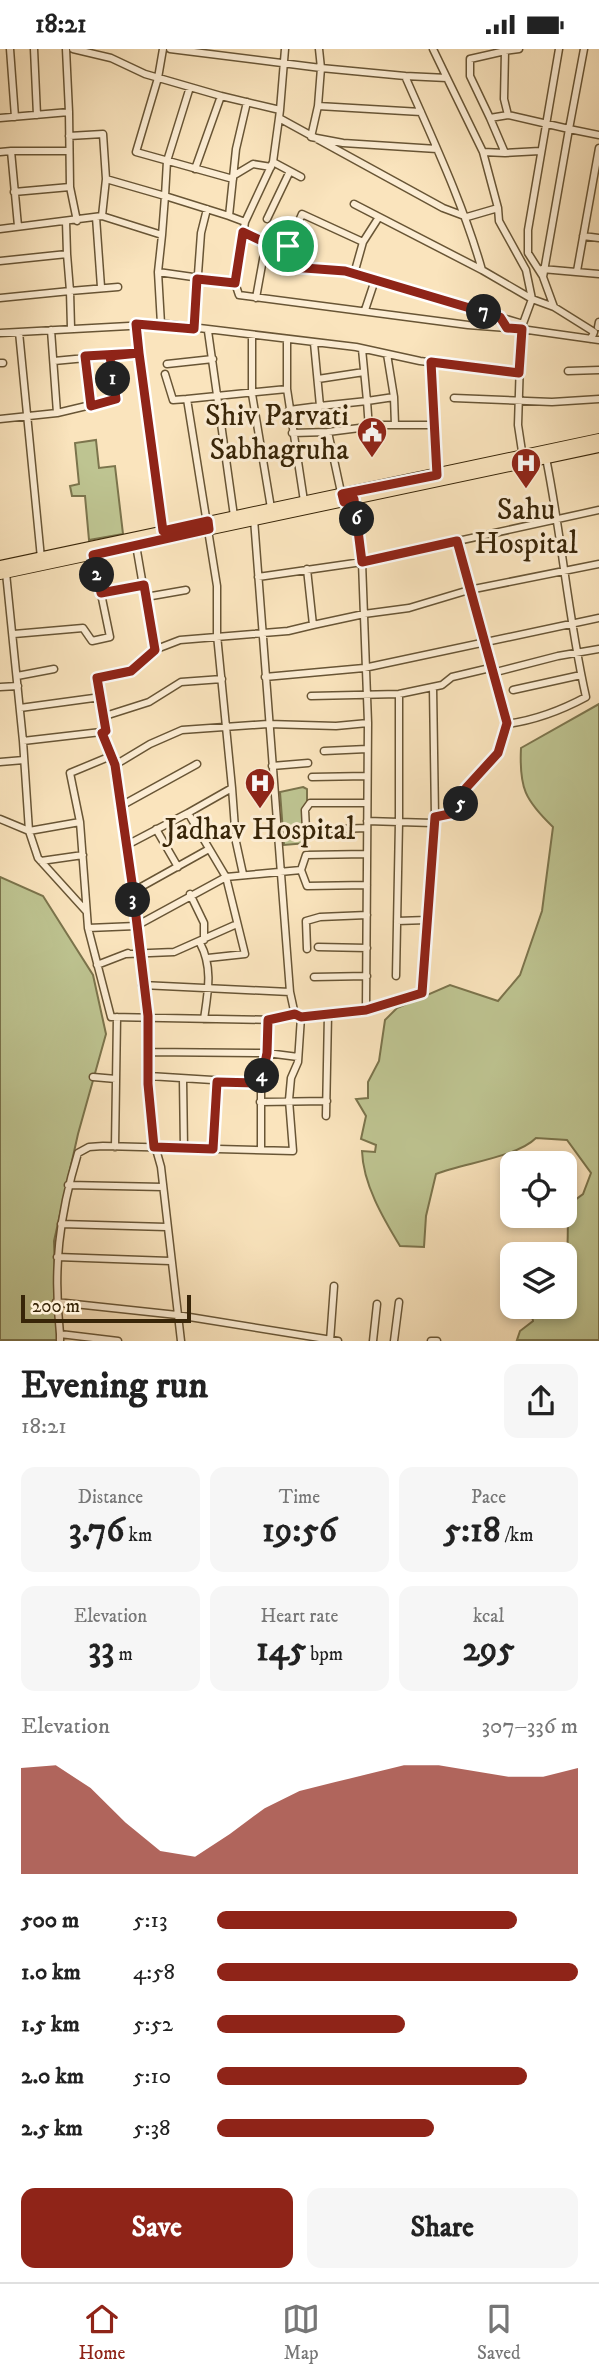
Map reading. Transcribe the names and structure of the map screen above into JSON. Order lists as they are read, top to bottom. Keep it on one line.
{"places":{"public building":["Shiv Parvati Sabhagruha"],"hospital":["Sahu Hospital","Jadhav Hospital"]},"scale_bar":"200 m","page":{"status":"18:21","pins":["7","1","6","2","5","3","4"],"scale":"200 m","heading":["Evening run","18:21"],"stats":[["Distance","3.76 km"],["Time","19:56"],["Pace","5:18 /km"],["Elevation","33 m"],["Heart rate","145 bpm"],["kcal","295"]],"chart":["Elevation","307–336 m"],"list":[{"name":"500 m","note":"5:13"},{"name":"1.0 km","note":"4:58"},{"name":"1.5 km","note":"5:52"},{"name":"2.0 km","note":"5:10"},{"name":"2.5 km","note":"5:38"}],"buttons":["Save","Share"],"tabs":["Home","Map","Saved"]}}
